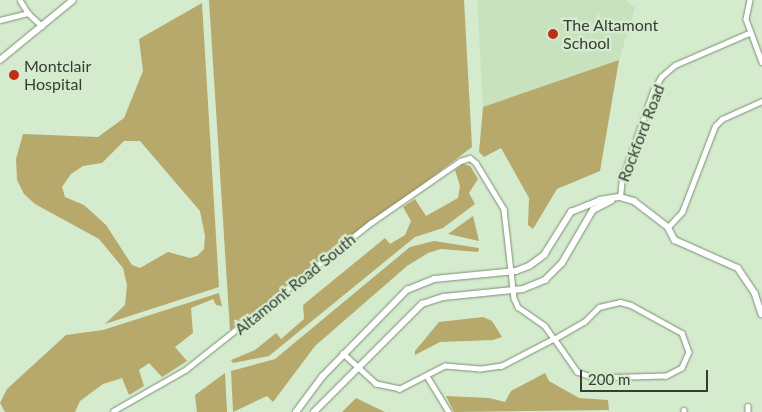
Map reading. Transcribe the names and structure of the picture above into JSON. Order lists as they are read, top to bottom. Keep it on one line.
{"streets":{"street":["Rockford Road","Altamont Road South"]},"places":["The Altamont School","Montclair Hospital"],"scale_bar":"200 m"}
